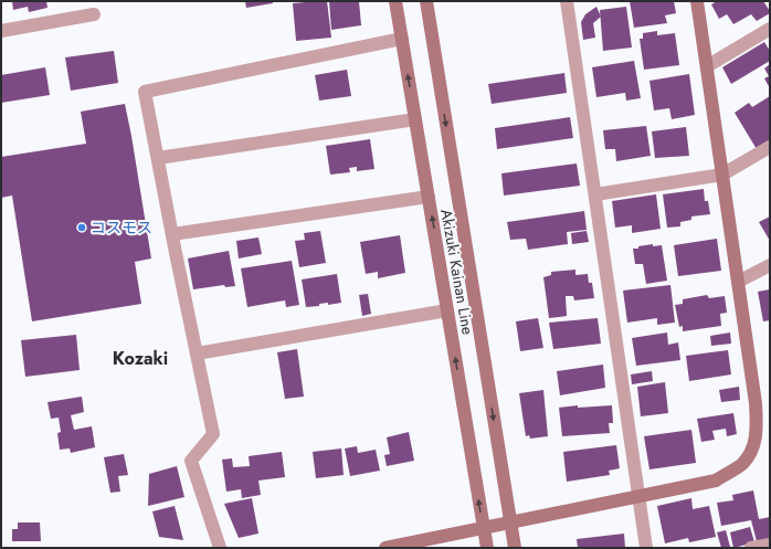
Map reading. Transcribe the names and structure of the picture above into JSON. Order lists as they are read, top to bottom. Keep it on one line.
{"streets":{"main road":["Akizuki Kainan Line"]},"districts":["Kozaki"],"places":["コスモス"]}
